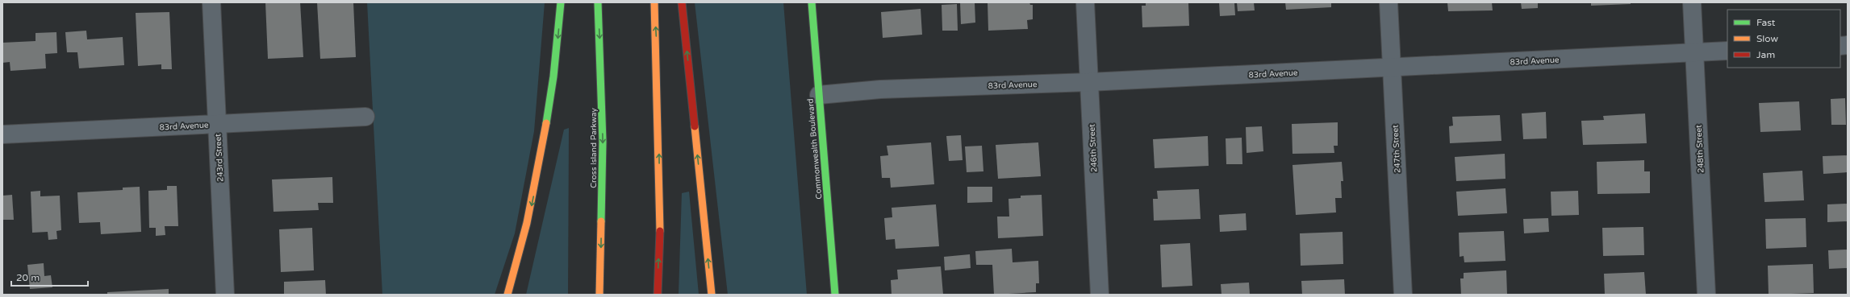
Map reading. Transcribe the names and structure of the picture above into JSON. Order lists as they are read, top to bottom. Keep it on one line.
{"streets":{"main road":["Cross Island Parkway","Commonwealth Boulevard"],"street":["83rd Avenue","246th Street","247th Street","248th Street","243rd Street"]},"crossings":[["83rd Avenue","246th Street"],["83rd Avenue","Commonwealth Boulevard"],["83rd Avenue","247th Street"],["83rd Avenue","248th Street"],["83rd Avenue","243rd Street"]],"legend":["Fast","Slow","Jam"],"scale_bar":"20 m"}
